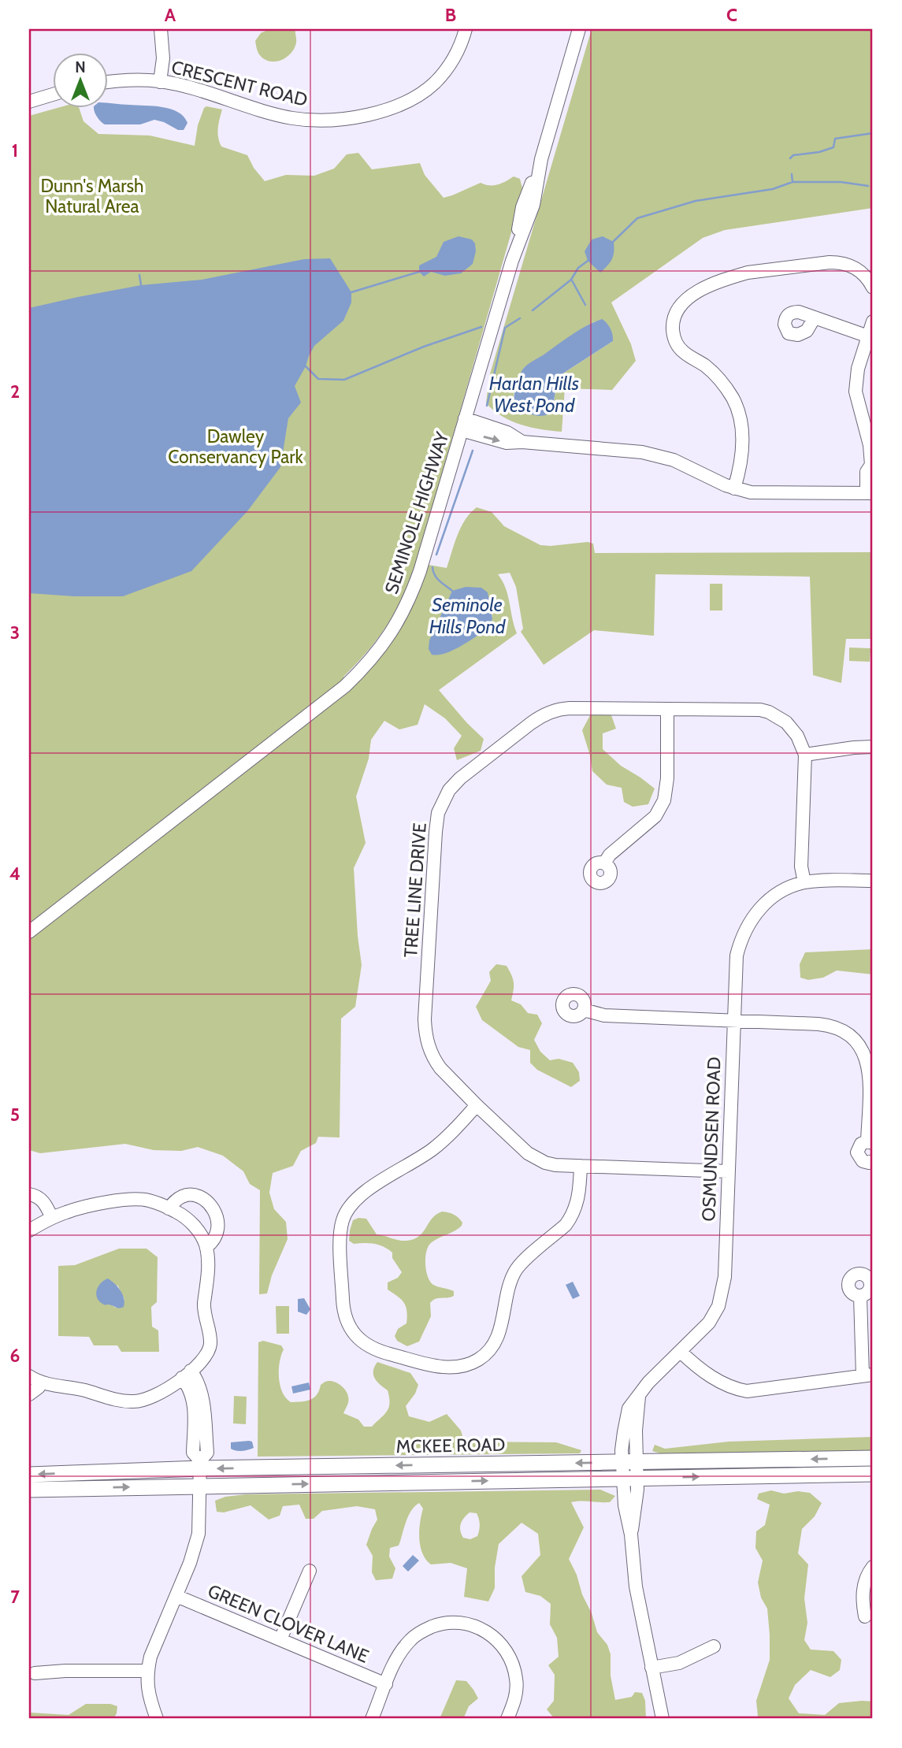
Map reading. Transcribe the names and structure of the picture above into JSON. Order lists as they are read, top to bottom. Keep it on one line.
{"streets":{"main road":["MCKEE ROAD"],"street":["CRESCENT ROAD","SEMINOLE HIGHWAY","TREE LINE DRIVE","OSMUNDSEN ROAD","GREEN CLOVER LANE"]},"crossings":[["TREE LINE DRIVE","OSMUNDSEN ROAD"],["OSMUNDSEN ROAD","MCKEE ROAD"]],"water":["Harlan Hills West Pond","Seminole Hills Pond"],"parks":["Dunn's Marsh Natural Area","Dawley Conservancy Park"],"north":"top","grid":{"columns":["A","B","C"],"rows":["1","2","3","4","5","6","7"]}}
